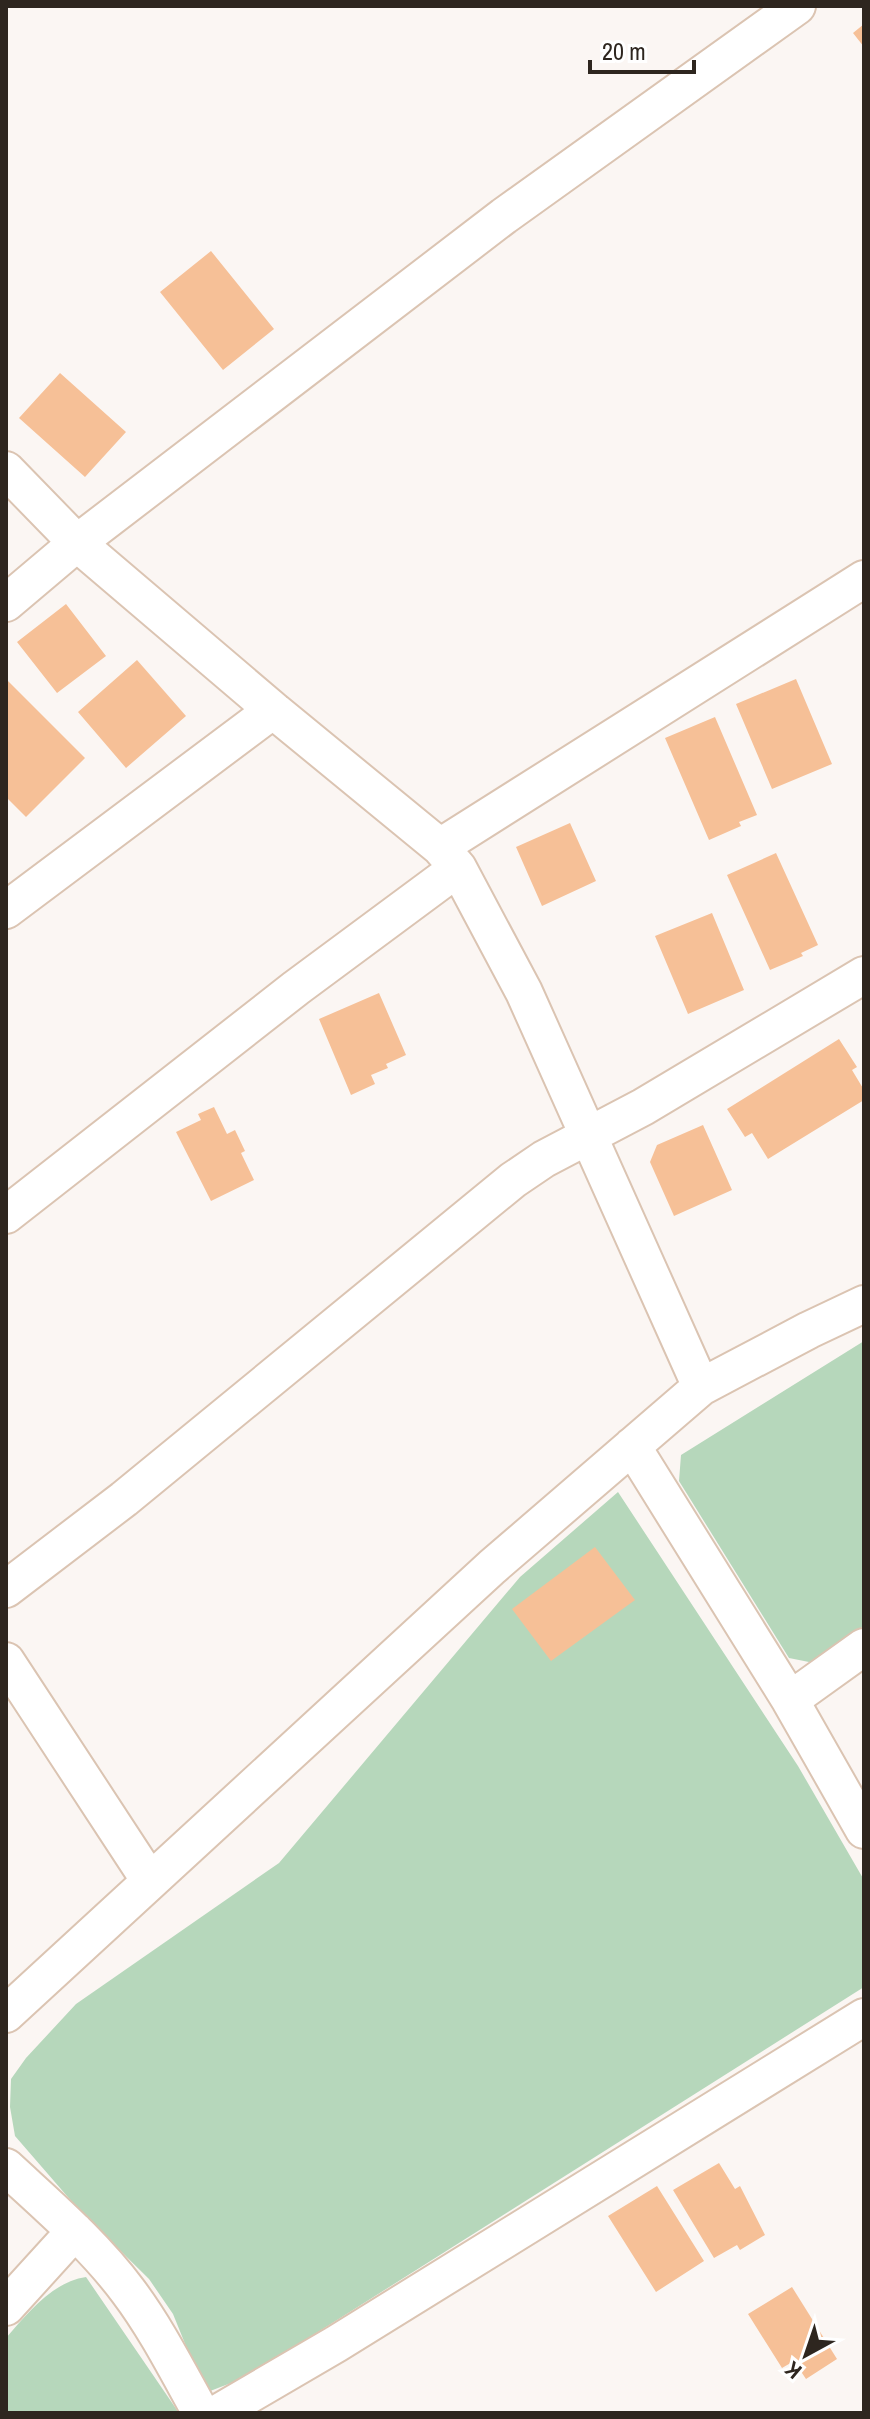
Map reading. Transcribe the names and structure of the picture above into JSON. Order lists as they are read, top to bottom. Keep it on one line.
{"scale_bar":"20 m","north":"bottom left"}
